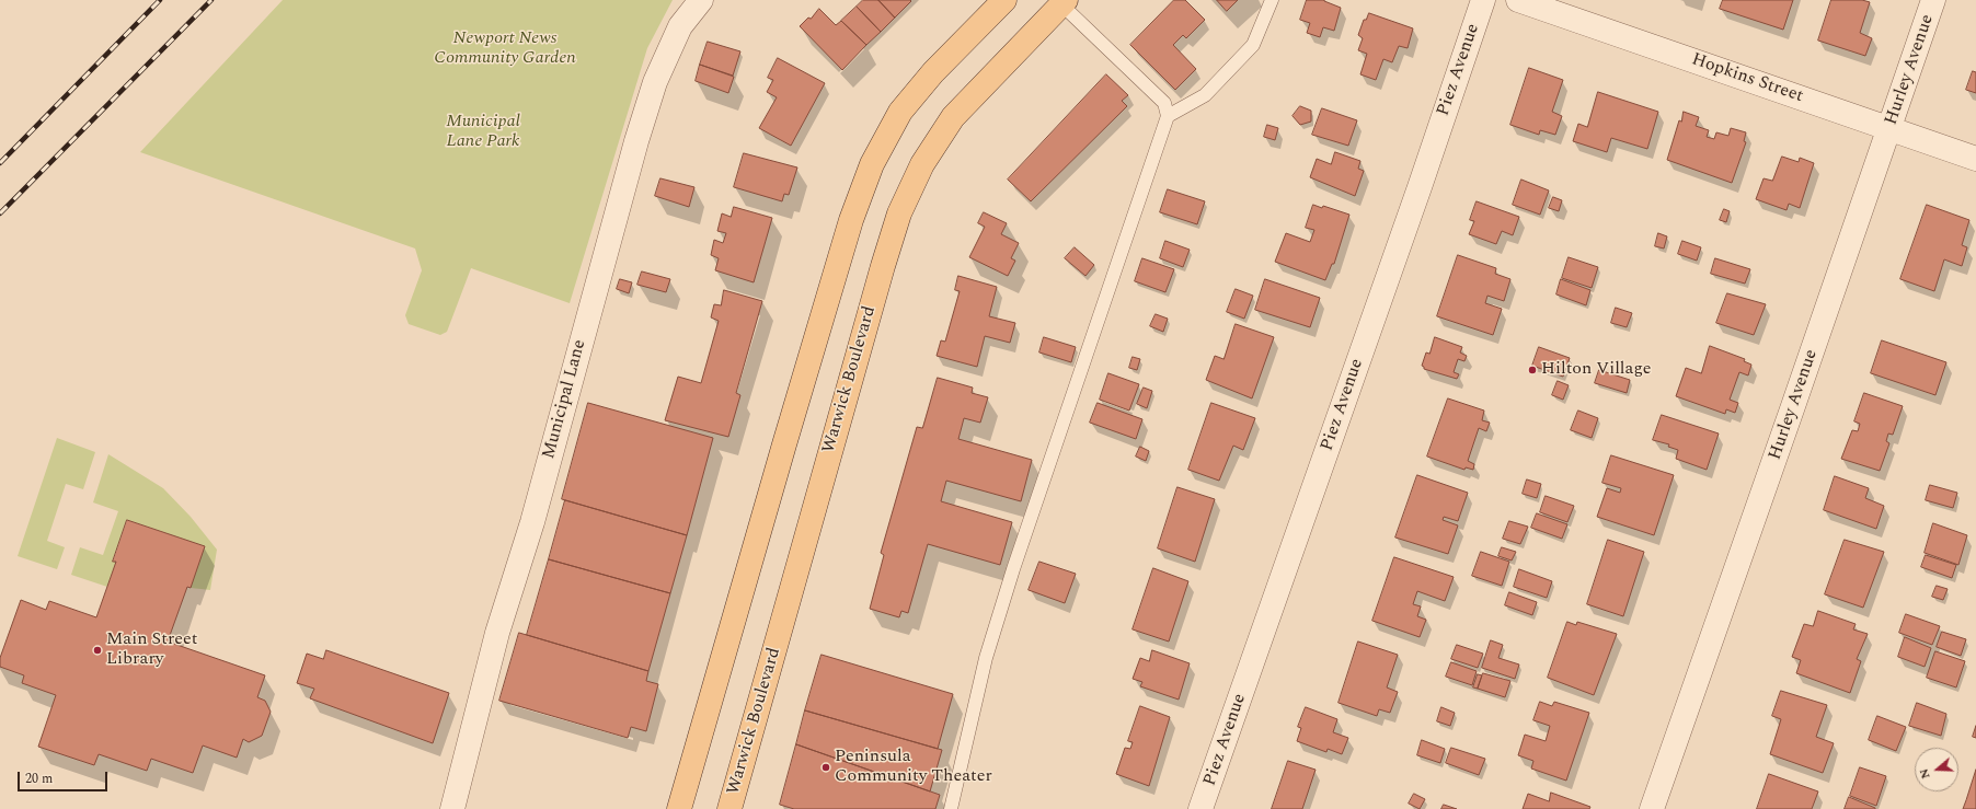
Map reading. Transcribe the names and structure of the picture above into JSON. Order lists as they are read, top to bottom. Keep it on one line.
{"streets":{"main road":["Warwick Boulevard"],"street":["Piez Avenue","Hurley Avenue","Hopkins Street","Municipal Lane"]},"crossings":[["Hurley Avenue","Hopkins Street"]],"parks":["Newport News Community Garden","Municipal Lane Park"],"places":["Hilton Village","Main Street Library","Peninsula Community Theater"],"scale_bar":"20 m","north":"left"}
